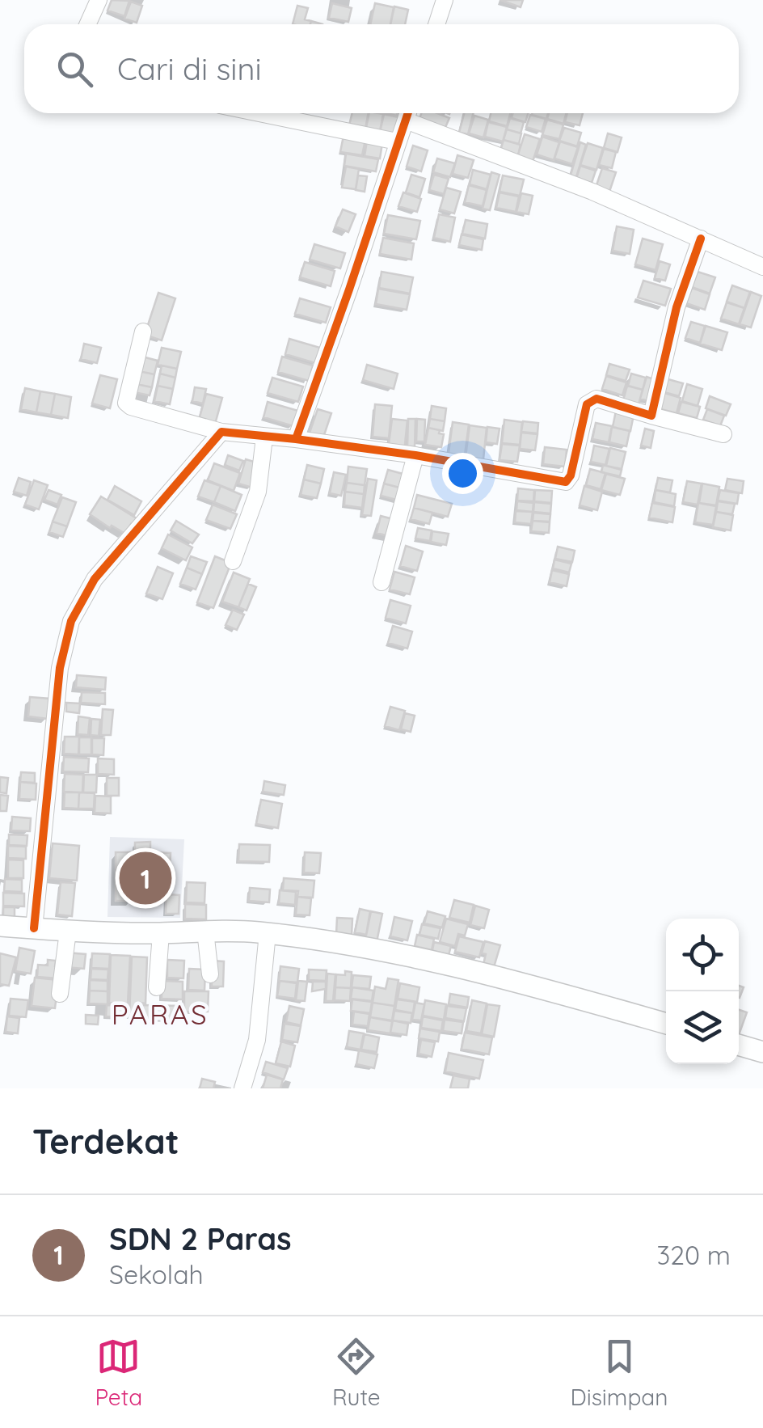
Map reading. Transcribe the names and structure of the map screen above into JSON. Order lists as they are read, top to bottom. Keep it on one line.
{"districts":["PARAS"],"page":{"search":"Cari di sini","pins":"1","heading":"Terdekat","list":[{"mark":"1","name":"SDN 2 Paras","note":"Sekolah","value":"320 m"}],"nav":["Peta","Rute","Disimpan"]}}
